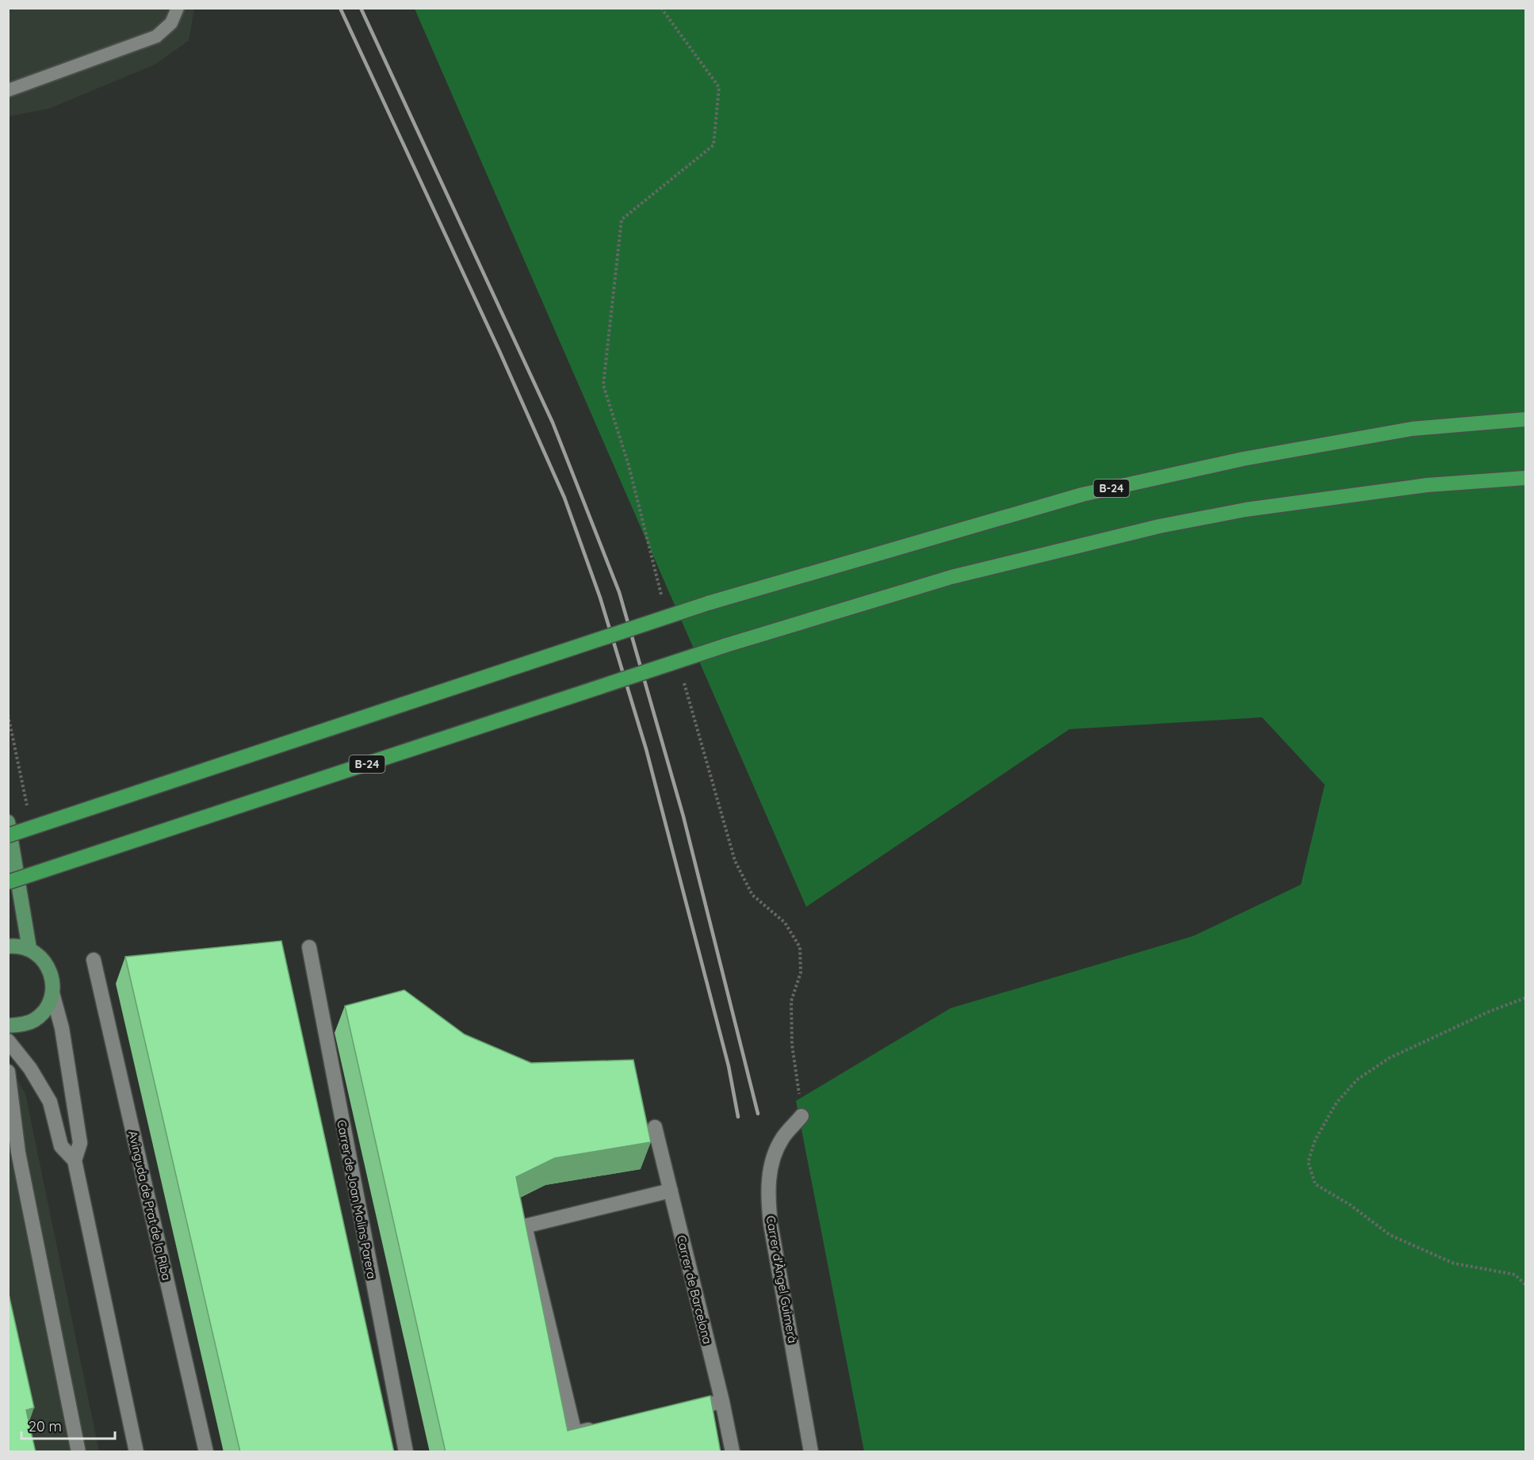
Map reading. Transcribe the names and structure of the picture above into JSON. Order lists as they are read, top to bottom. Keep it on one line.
{"streets":{"highway":["B-24"],"street":["Carrer de Joan Molins Parera","Avinguda de Prat de la Riba","Carrer d'Àngel Guimerà","Carrer de Barcelona"]},"scale_bar":"20 m"}
